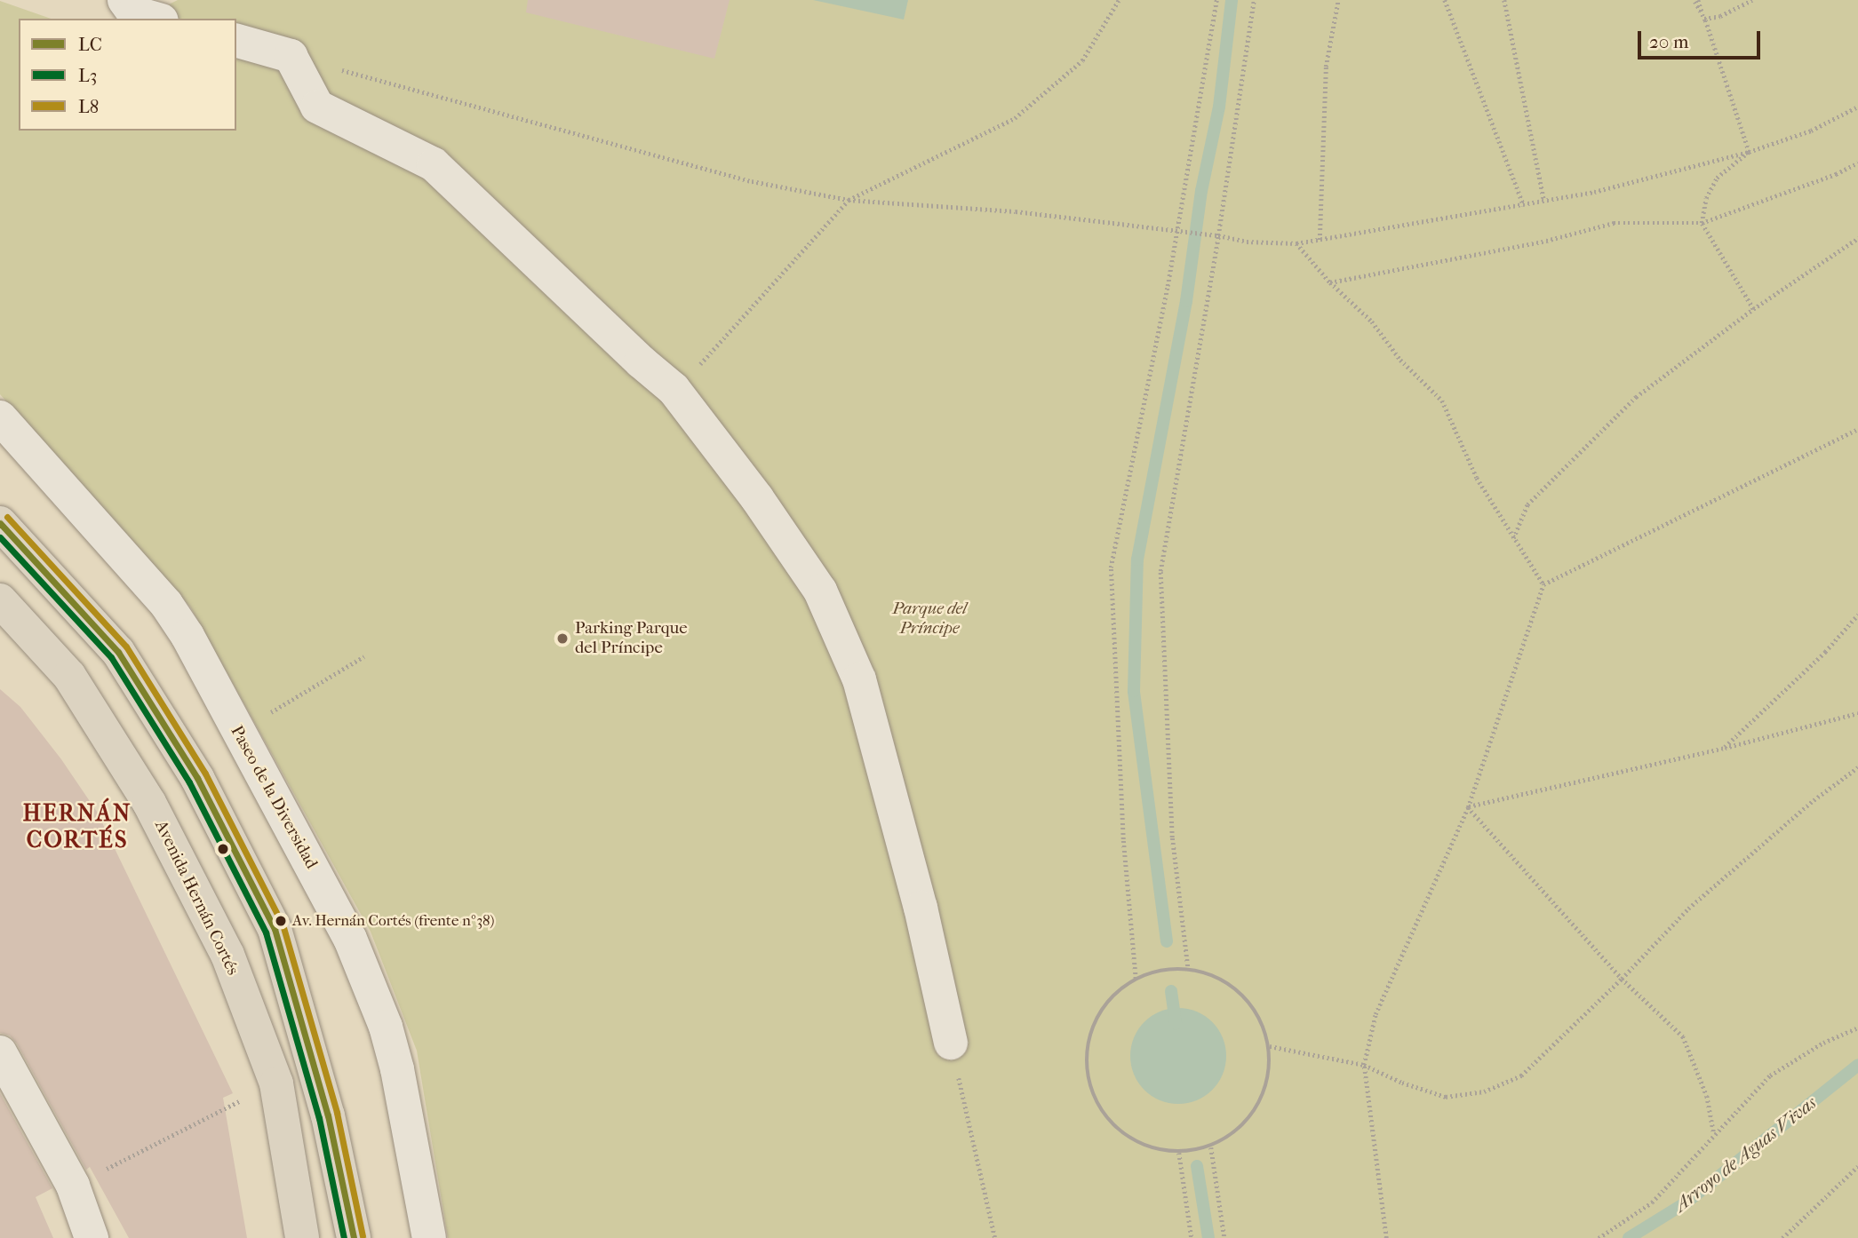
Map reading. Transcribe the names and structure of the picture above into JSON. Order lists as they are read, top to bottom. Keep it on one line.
{"streets":{"main road":["Avenida Hernán Cortés"],"street":["Paseo de la Diversidad"]},"districts":["HERNÁN CORTÉS"],"water":["Arroyo de Aguas Vivas"],"parks":["Parque del Príncipe"],"places":["Parking Parque del Príncipe","Av. Hernán Cortés (frente nº38)"],"lines":["transit line L8","transit line LC","transit line L3"],"legend":["LC","L3","L8"],"scale_bar":"20 m"}
